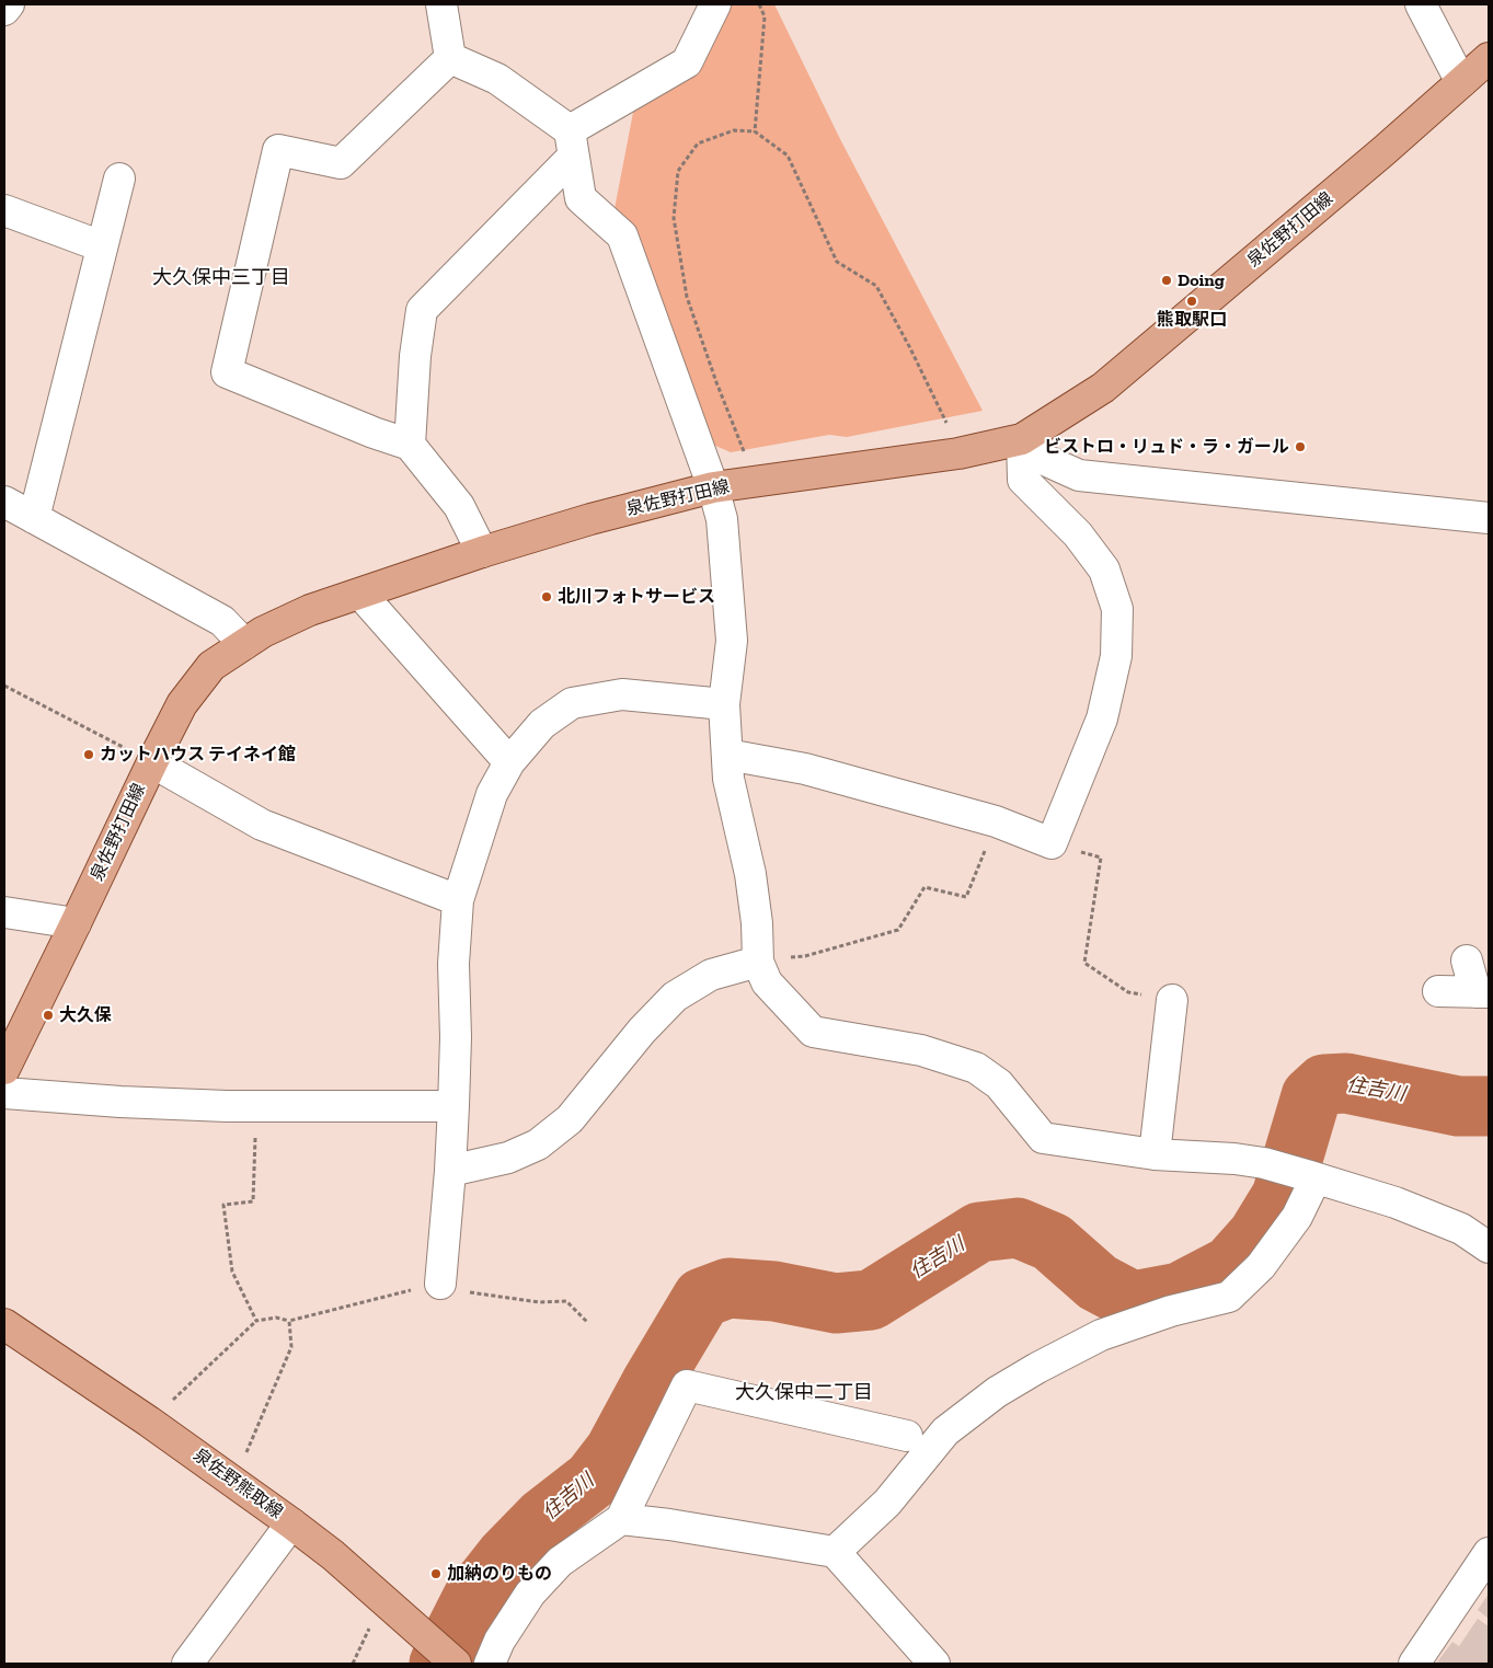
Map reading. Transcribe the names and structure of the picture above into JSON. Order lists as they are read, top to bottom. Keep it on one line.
{"streets":{"main road":["泉佐野打田線","泉佐野熊取線"]},"districts":["大久保中三丁目","大久保中二丁目"],"water":["住吉川"],"places":["Doing","熊取駅口","ビストロ・リュド・ラ・ガール","北川フォトサービス","カットハウス テイネイ館","大久保","加納のりもの"]}
